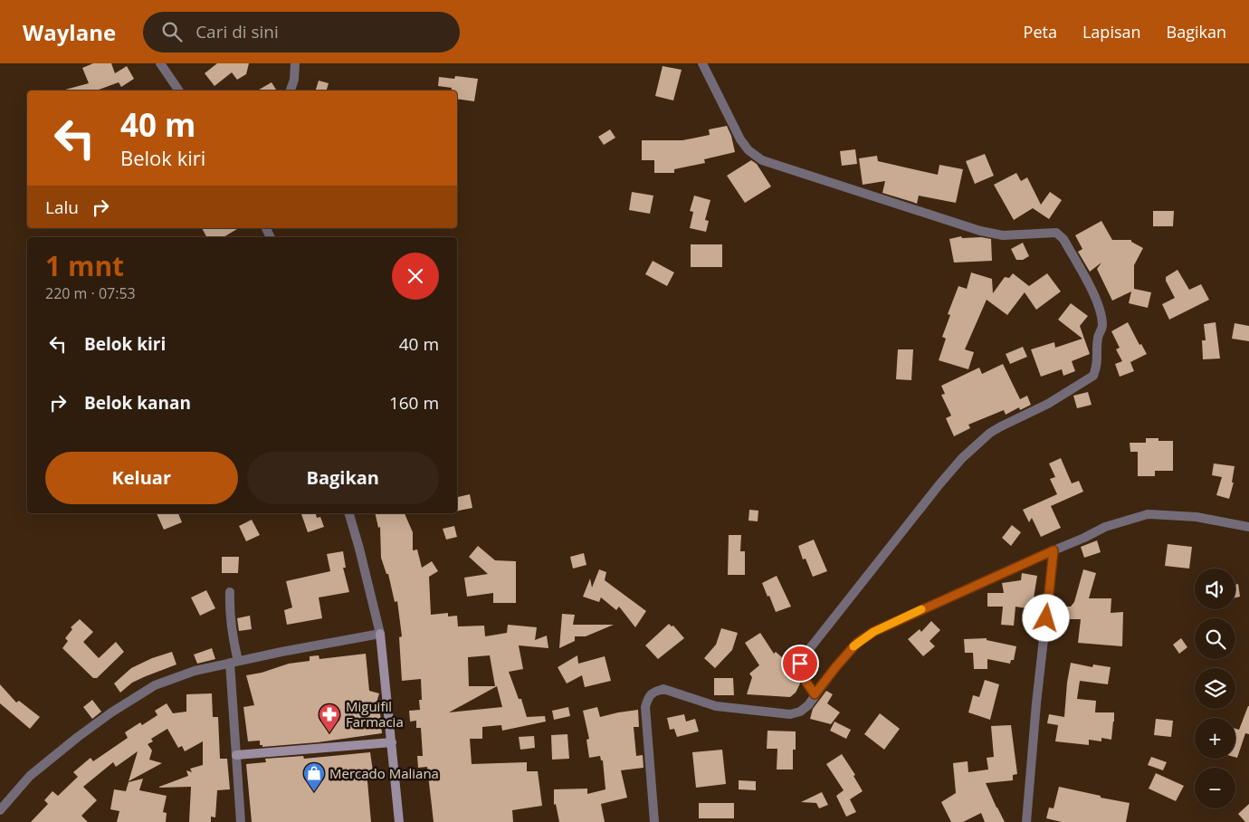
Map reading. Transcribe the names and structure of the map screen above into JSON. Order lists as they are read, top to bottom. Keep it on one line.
{"places":{"pharmacy":["Miguifil Farmacia"],"shop":["Mercado Maliana"]},"page":{"header":"Waylane","search":"Cari di sini","nav":["Peta","Lapisan","Bagikan"],"turn":["40 m","Belok kiri"],"then":"Lalu","heading":["1 mnt","220 m · 07:53"],"list":[{"name":"Belok kiri","value":"40 m"},{"name":"Belok kanan","value":"160 m"}],"buttons":["Keluar","Bagikan"],"map_buttons":["+","−"]}}
